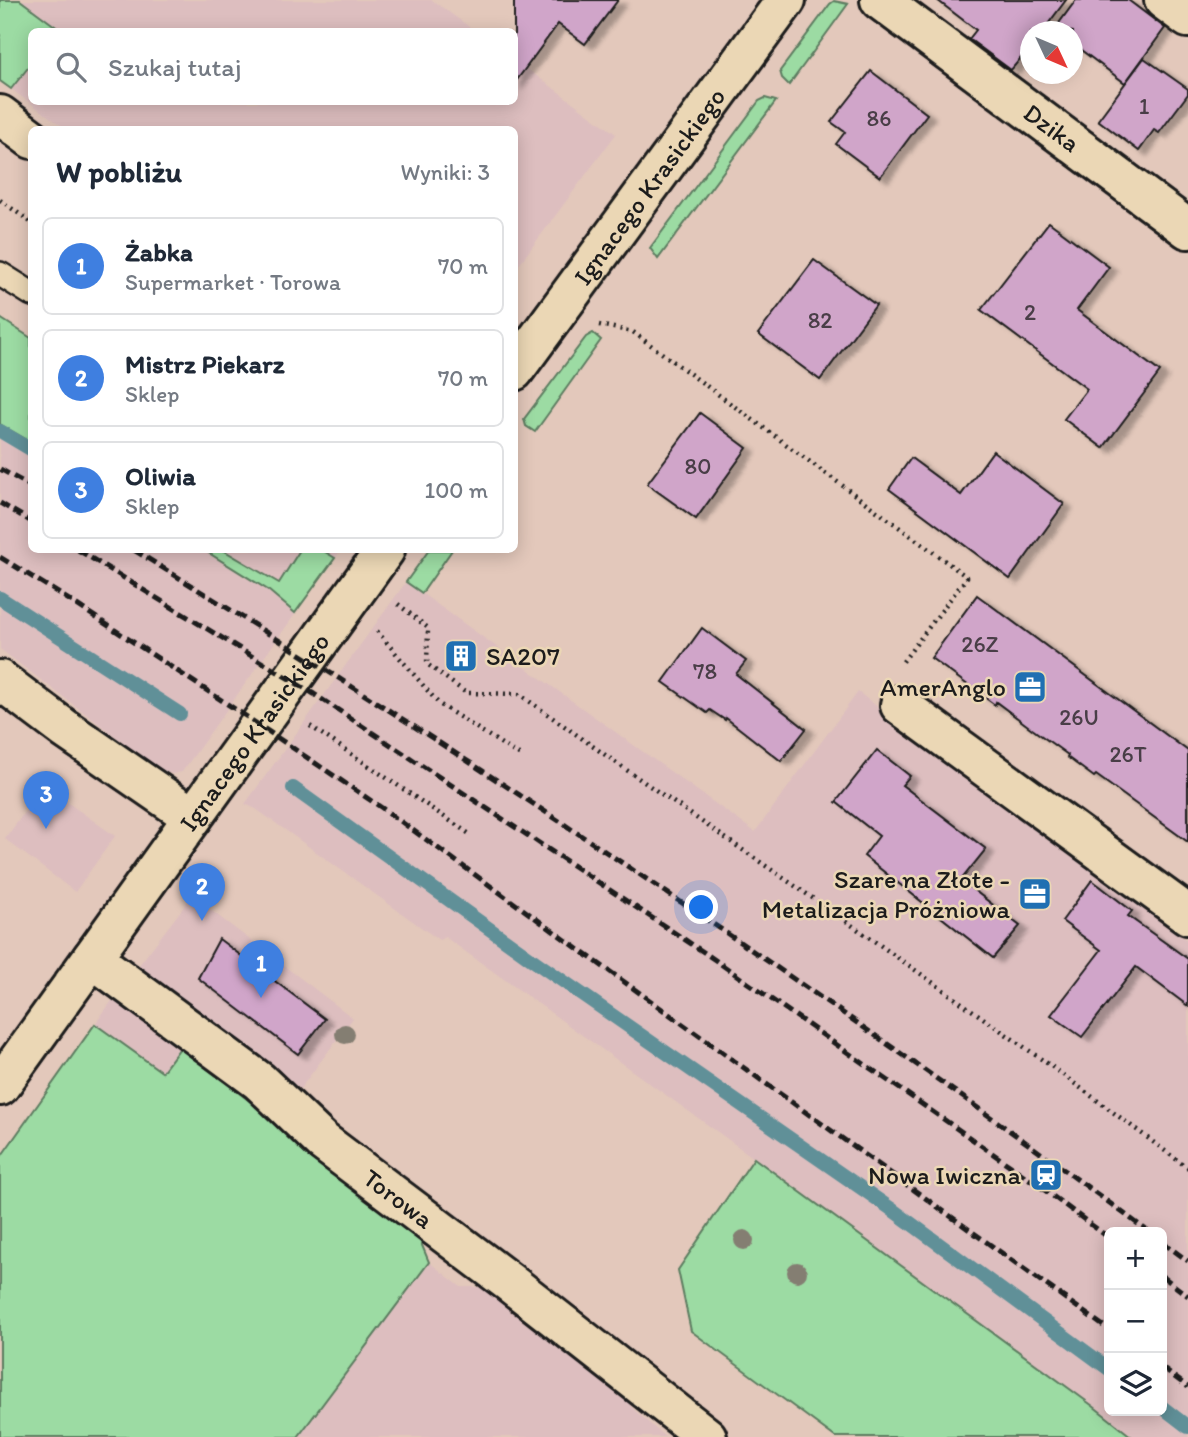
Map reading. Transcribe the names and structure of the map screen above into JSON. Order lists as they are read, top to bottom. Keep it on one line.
{"streets":{"street":["Dzika","Ignacego Krasickiego","Torowa"]},"crossings":[["Ignacego Krasickiego","Torowa"]],"places":{"building":["SA207"],"office":["AmerAnglo","Szare na Złote - Metalizacja Próżniowa"],"station":["Nowa Iwiczna"]},"house_numbers":["1","86","2","82","80","26Z","78","26U","26T"],"north":"bottom right","page":{"search":"Szukaj tutaj","heading":["W pobliżu","Wyniki: 3"],"list":[{"mark":"1","name":"Żabka","note":"Supermarket · Torowa","value":"70 m"},{"mark":"2","name":"Mistrz Piekarz","note":"Sklep","value":"70 m"},{"mark":"3","name":"Oliwia","note":"Sklep","value":"100 m"}],"pins":["3","2","1"],"map_buttons":["+","−"]}}
